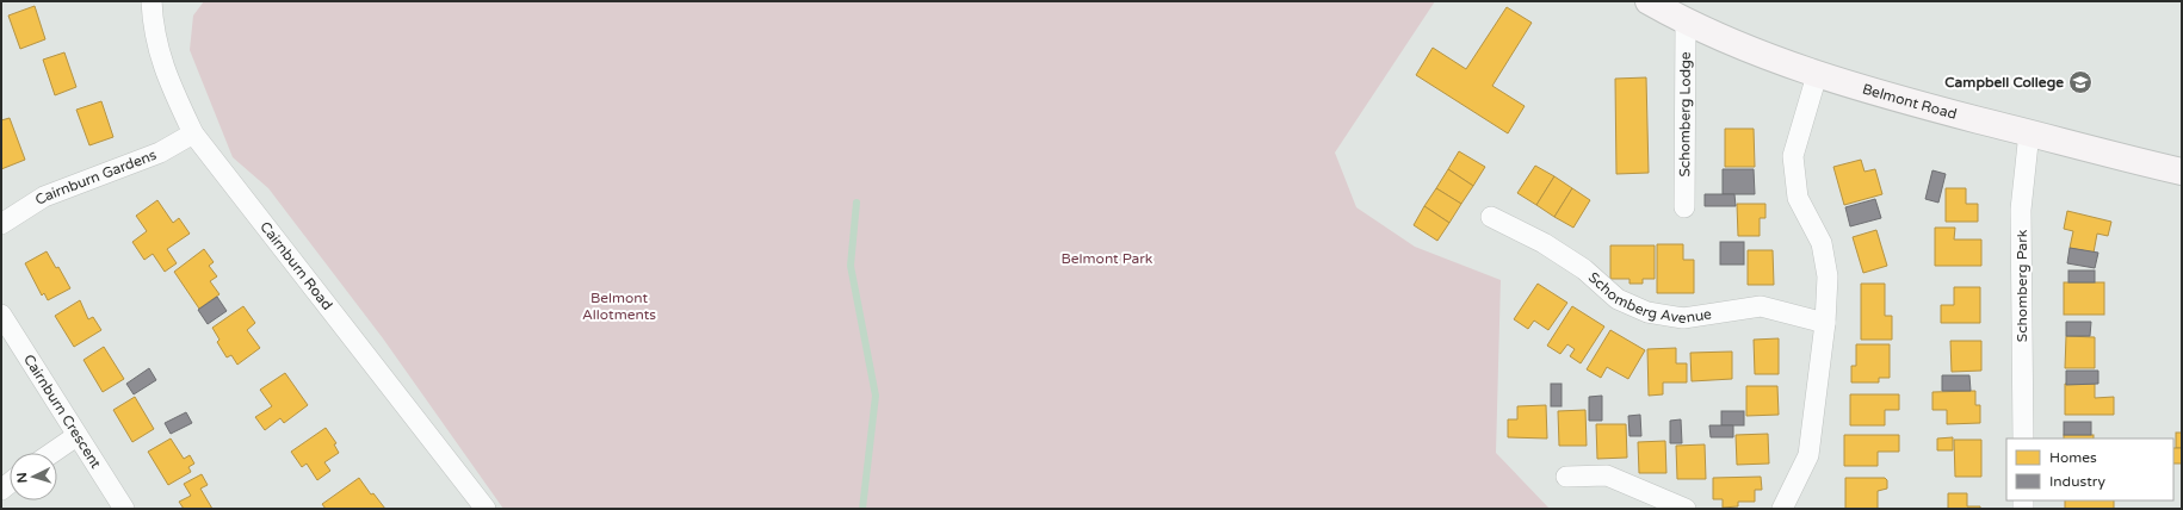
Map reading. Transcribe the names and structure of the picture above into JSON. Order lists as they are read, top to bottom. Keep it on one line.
{"streets":{"main road":["Belmont Road"],"street":["Schomberg Lodge","Cairnburn Gardens","Cairnburn Road","Schomberg Park","Schomberg Avenue","Cairnburn Crescent"]},"crossings":[["Belmont Road","Schomberg Lodge"],["Belmont Road","Schomberg Park"],["Cairnburn Gardens","Cairnburn Road"]],"parks":["Belmont Park","Belmont Allotments"],"places":{"school or university":["Campbell College"]},"legend":["Homes","Industry"],"north":"left"}
